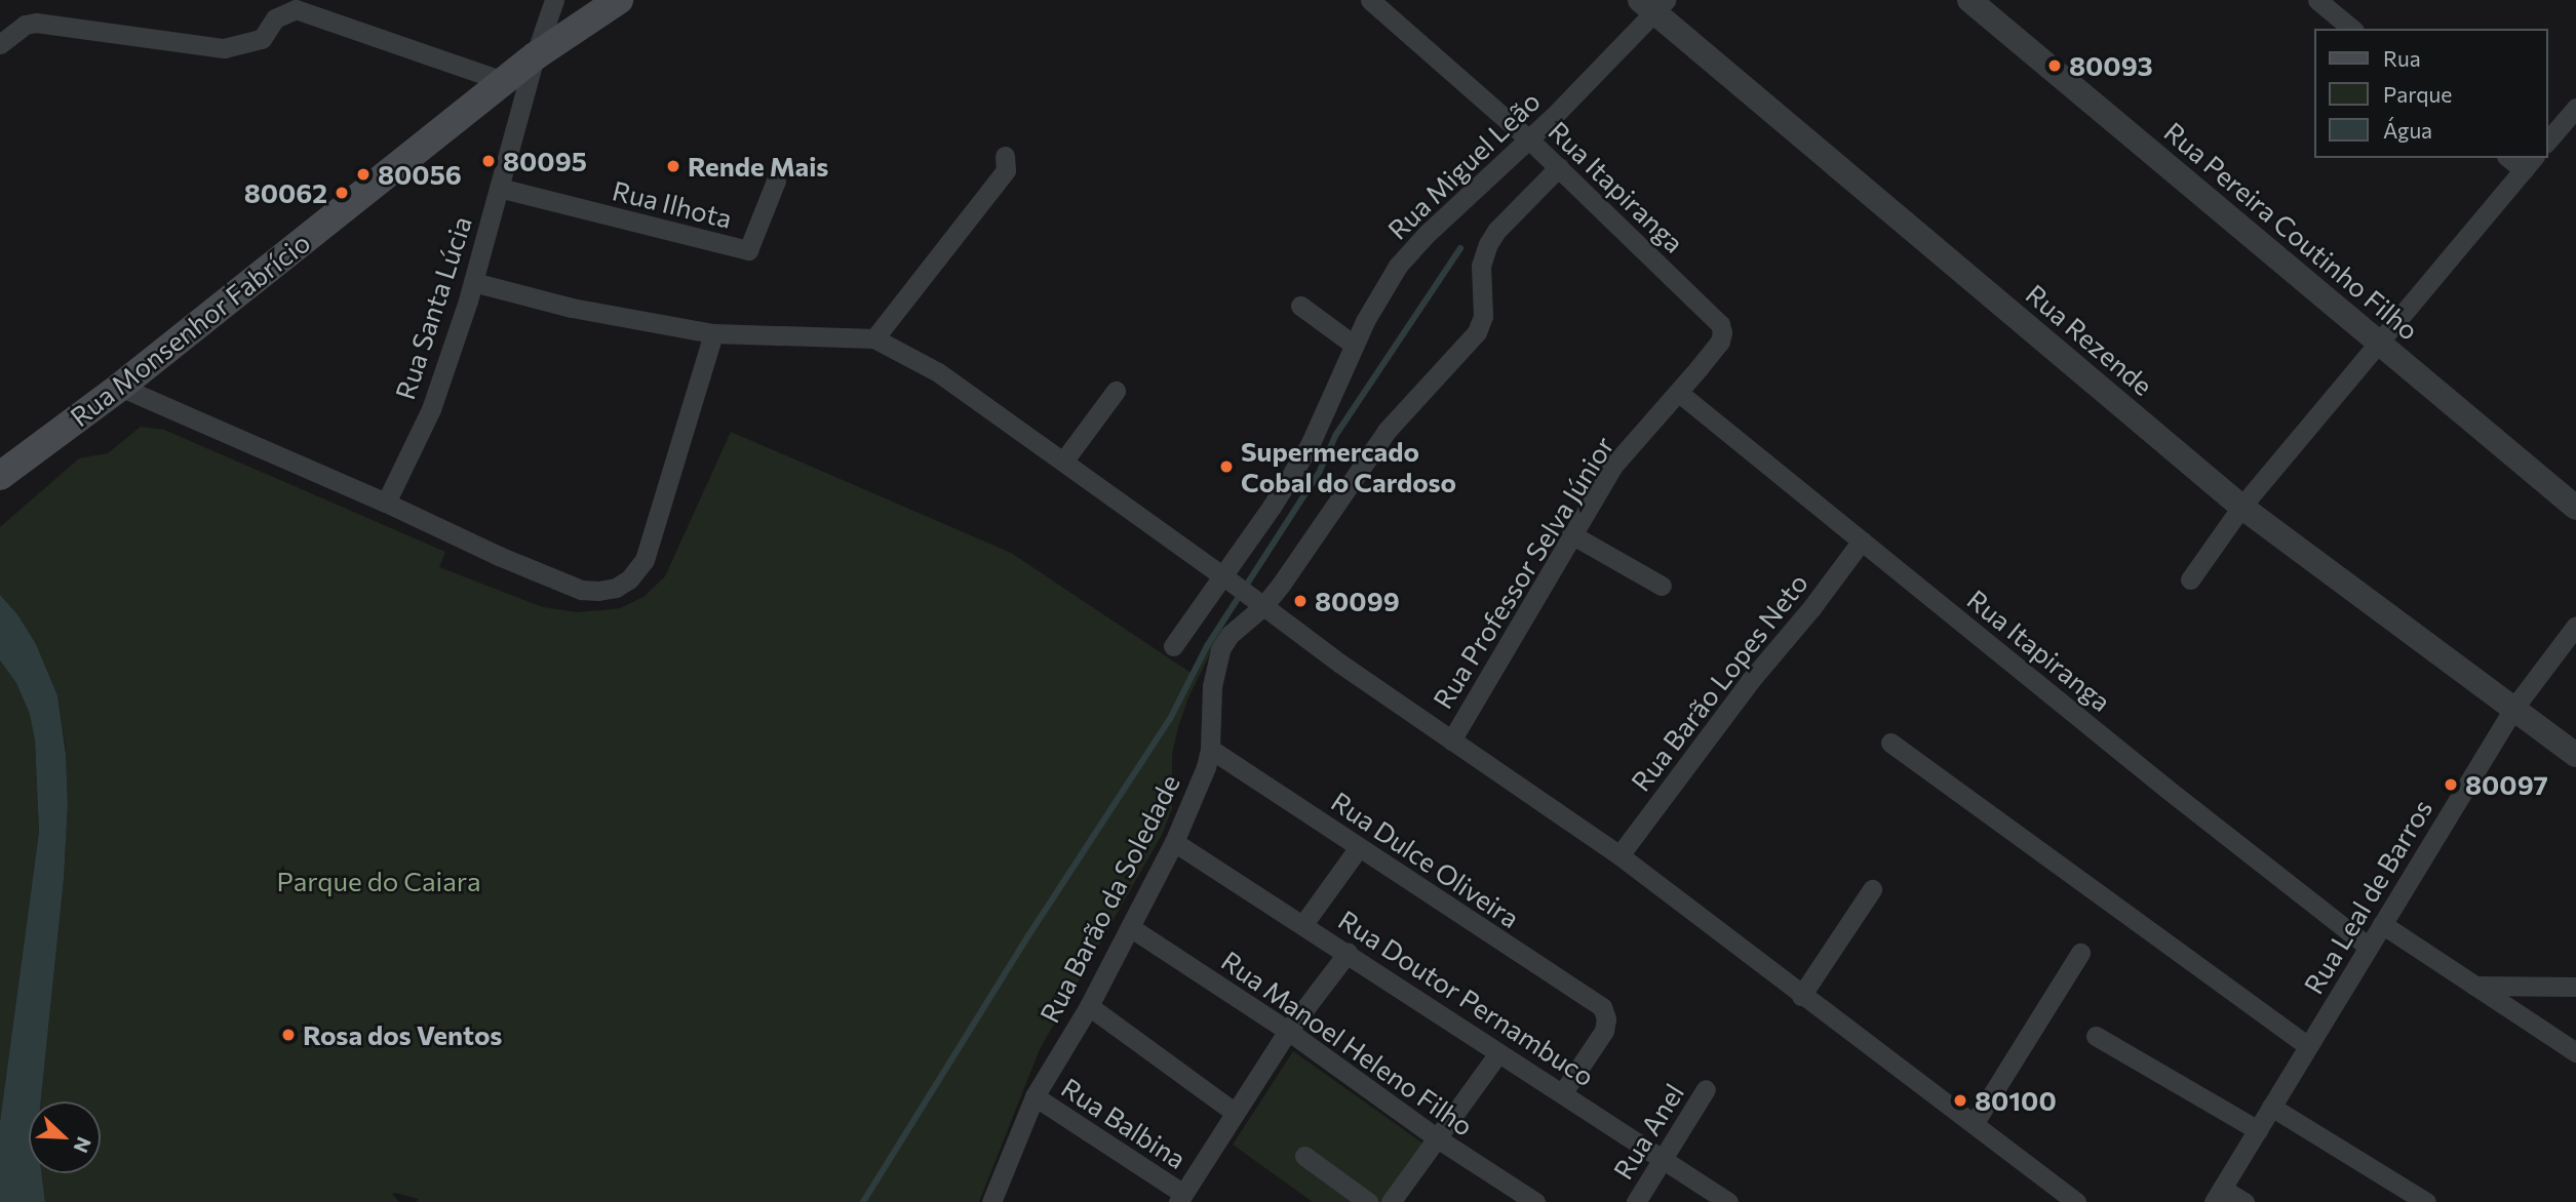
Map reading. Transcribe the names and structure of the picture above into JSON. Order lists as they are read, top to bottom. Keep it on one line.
{"streets":{"main road":["Rua Monsenhor Fabrício"],"street":["Rua Miguel Leão","Rua Itapiranga","Rua Ilhota","Rua Pereira Coutinho Filho","Rua Santa Lúcia","Rua Rezende","Rua Professor Selva Júnior","Rua Barão Lopes Neto","Rua Dulce Oliveira","Rua Leal de Barros","Rua Barão da Soledade","Rua Doutor Pernambuco","Rua Manoel Heleno Filho","Rua Balbina","Rua Anel"]},"crossings":[["Rua Miguel Leão","Rua Itapiranga"],["Rua Miguel Leão","Rua Rezende"],["Rua Itapiranga","Rua Professor Selva Júnior"],["Rua Itapiranga","Rua Barão Lopes Neto"],["Rua Itapiranga","Rua Leal de Barros"],["Rua Itapiranga","Rua Barão da Soledade"],["Rua Ilhota","Rua Santa Lúcia"],["Rua Santa Lúcia","Rua Monsenhor Fabrício"],["Rua Rezende","Rua Leal de Barros"],["Rua Dulce Oliveira","Rua Barão da Soledade"],["Rua Dulce Oliveira","Rua Doutor Pernambuco"],["Rua Barão da Soledade","Rua Doutor Pernambuco"],["Rua Barão da Soledade","Rua Manoel Heleno Filho"],["Rua Barão da Soledade","Rua Balbina"],["Rua Doutor Pernambuco","Rua Anel"]],"parks":["Parque do Caiara"],"places":["80093","80095","Rende Mais","80056","80062","Supermercado Cobal do Cardoso","80099","80097","Rosa dos Ventos","80100"],"legend":["Rua","Parque","Água"],"north":"bottom right"}
